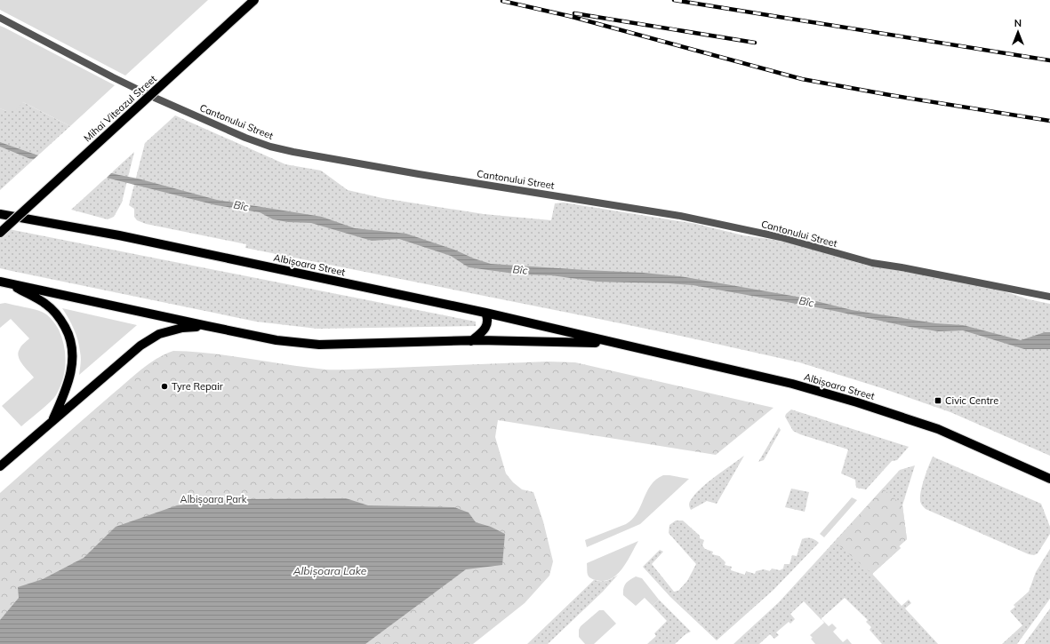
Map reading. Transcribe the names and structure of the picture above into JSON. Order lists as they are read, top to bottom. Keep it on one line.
{"streets":{"main road":["Mihai Viteazul Street","Albișoara Street"],"street":["Cantonului Street"]},"water":["Bîc","Albișoara Lake"],"parks":["Albișoara Park"],"places":{"other":["Tyre Repair"],"transit":["Civic Centre"]},"north":"top"}
